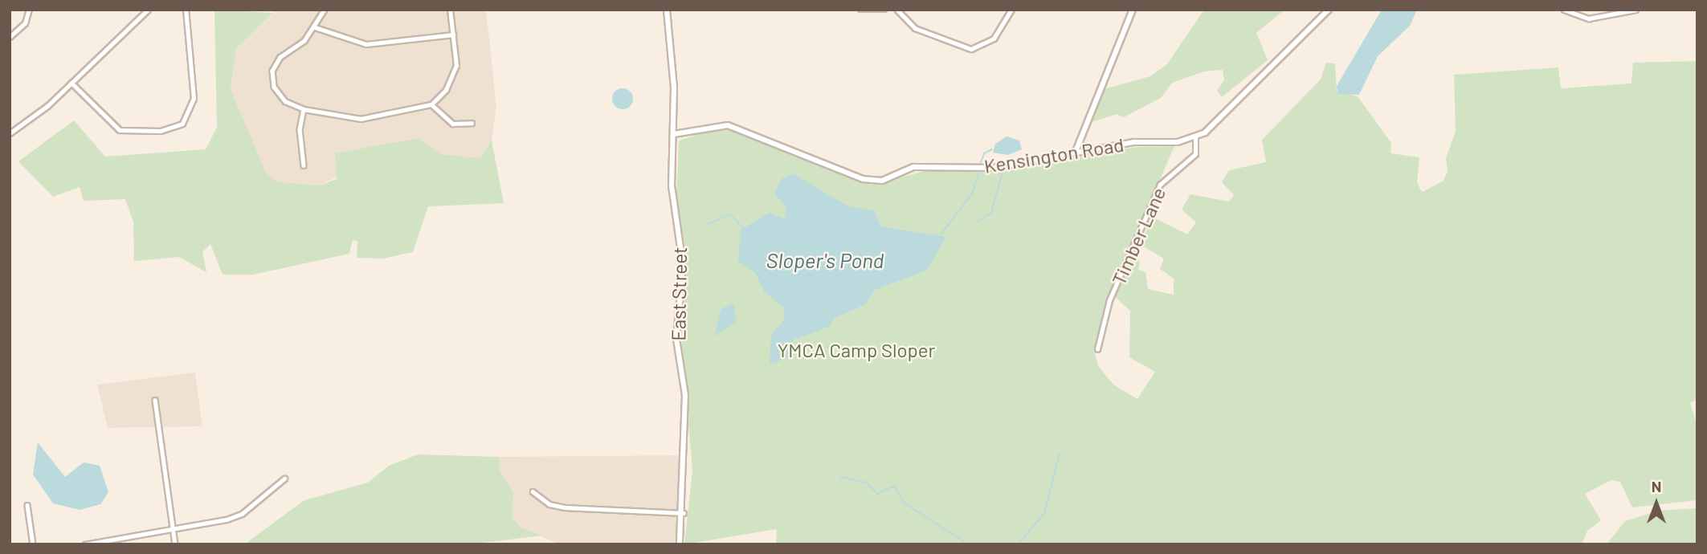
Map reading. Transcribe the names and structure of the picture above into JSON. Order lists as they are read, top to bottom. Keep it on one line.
{"streets":{"main road":["Kensington Road","East Street"],"street":["Timber Lane"]},"crossings":[["Kensington Road","Timber Lane"],["Kensington Road","East Street"]],"water":["Sloper's Pond"],"parks":["YMCA Camp Sloper"],"north":"top"}
